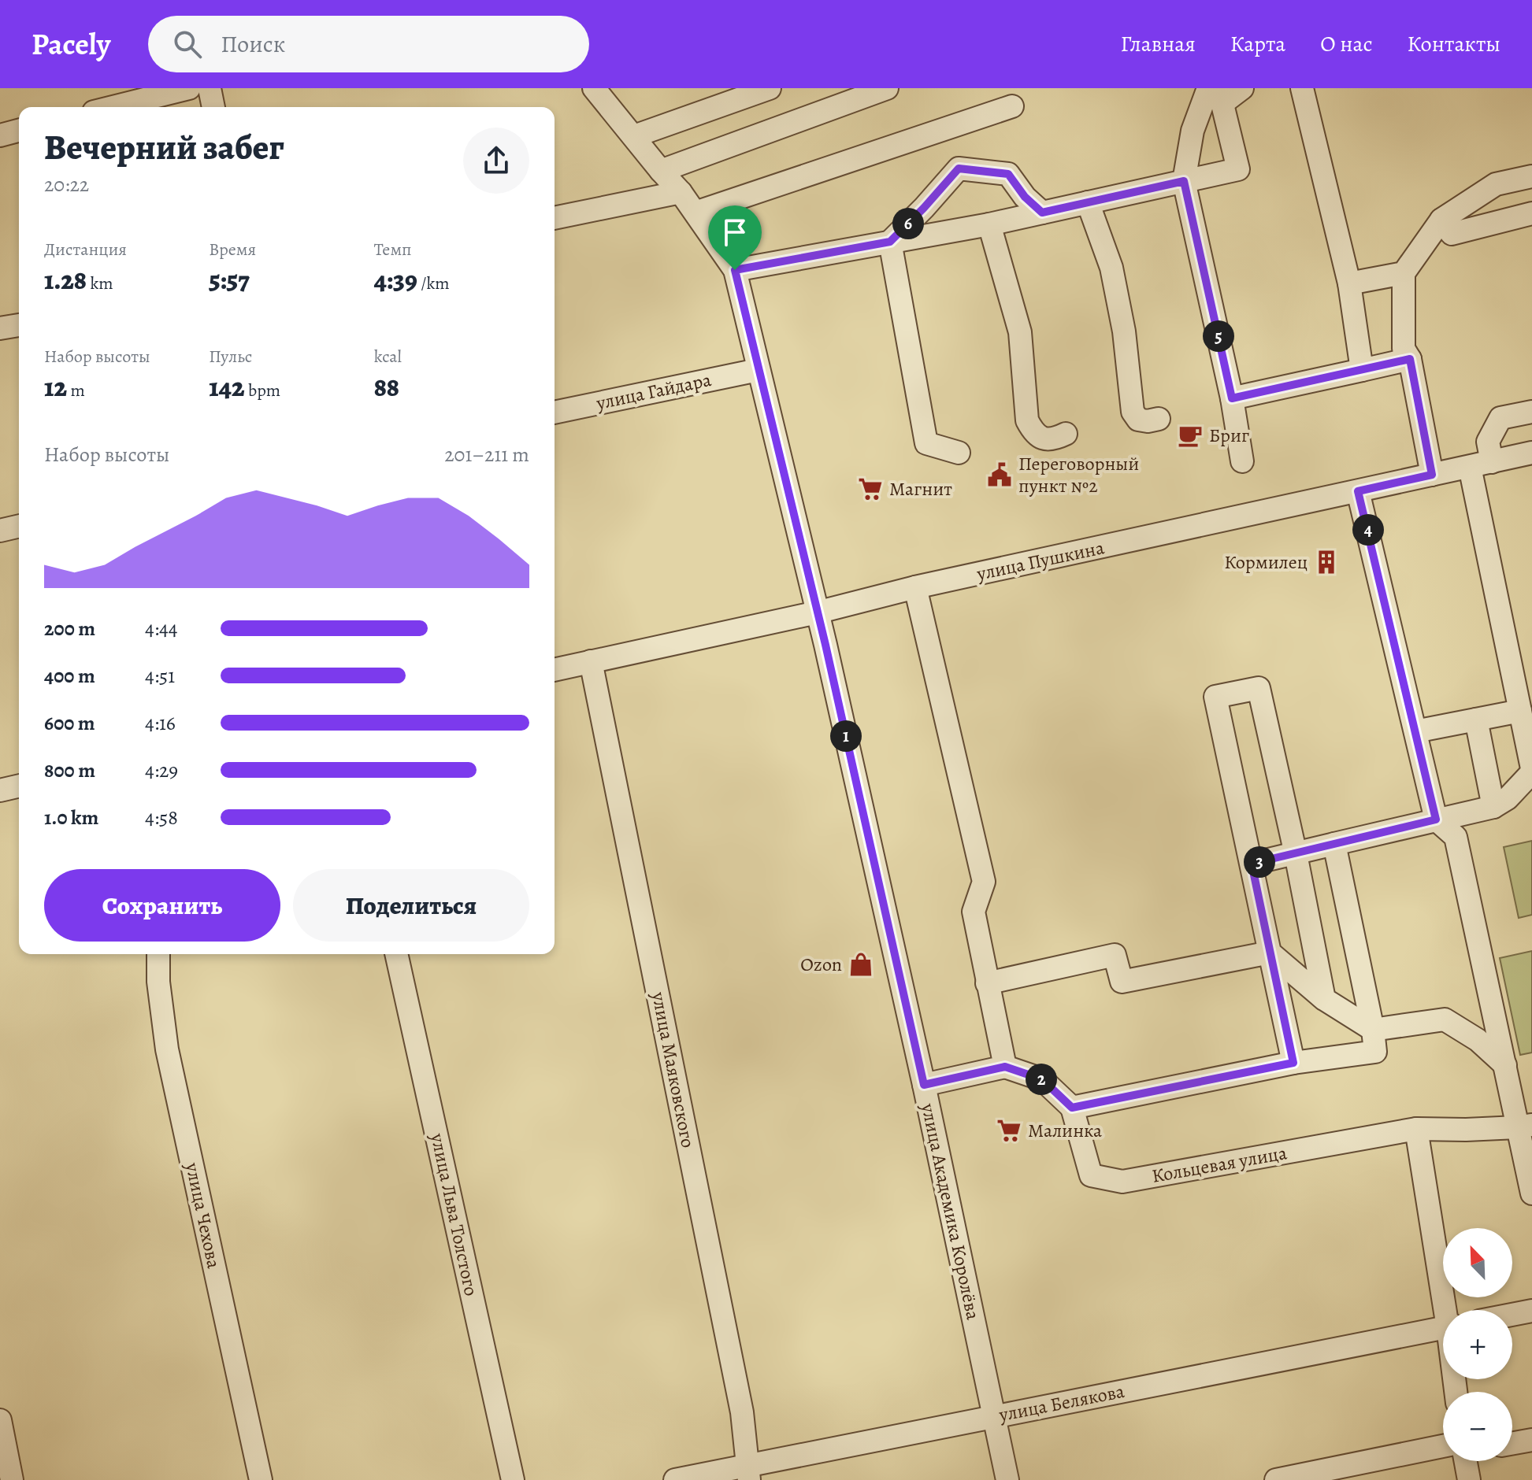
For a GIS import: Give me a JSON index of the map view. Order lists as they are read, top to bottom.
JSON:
{
  "streets": {
    "street": [
      "улица Гайдара",
      "улица Пушкина",
      "улица Маяковского",
      "Кольцевая улица",
      "улица Академика Королёва",
      "улица Льва Толстого",
      "улица Чехова",
      "улица Белякова"
    ]
  },
  "crossings": [
    ["улица Гайдара", "улица Академика Королёва"],
    ["улица Пушкина", "улица Маяковского"],
    ["улица Пушкина", "улица Академика Королёва"],
    ["улица Маяковского", "улица Белякова"],
    ["улица Академика Королёва", "улица Белякова"]
  ],
  "places": {
    "cafe": ["Бриг"],
    "public building": ["Переговорный пункт №2"],
    "supermarket": ["Магнит", "Малинка"],
    "building": ["Кормилец"],
    "shop": ["Ozon"]
  },
  "north": "top left",
  "page": {
    "header": "Pacely",
    "search": "Поиск",
    "nav": [
      "Главная",
      "Карта",
      "О нас",
      "Контакты"
    ],
    "heading": ["Вечерний забег", "20:22"],
    "pins": [
      "6",
      "5",
      "4",
      "1",
      "3",
      "2"
    ],
    "stats": [
      ["Дистанция", "1.28 km"],
      ["Время", "5:57"],
      ["Темп", "4:39 /km"],
      ["Набор высоты", "12 m"],
      ["Пульс", "142 bpm"],
      ["kcal", "88"]
    ],
    "chart": ["Набор высоты", "201–211 m"],
    "list": [
      {
        "name": "200 m",
        "note": "4:44"
      },
      {
        "name": "400 m",
        "note": "4:51"
      },
      {
        "name": "600 m",
        "note": "4:16"
      },
      {
        "name": "800 m",
        "note": "4:29"
      },
      {
        "name": "1.0 km",
        "note": "4:58"
      }
    ],
    "buttons": ["Сохранить", "Поделиться"],
    "map_buttons": ["+", "−"]
  }
}
